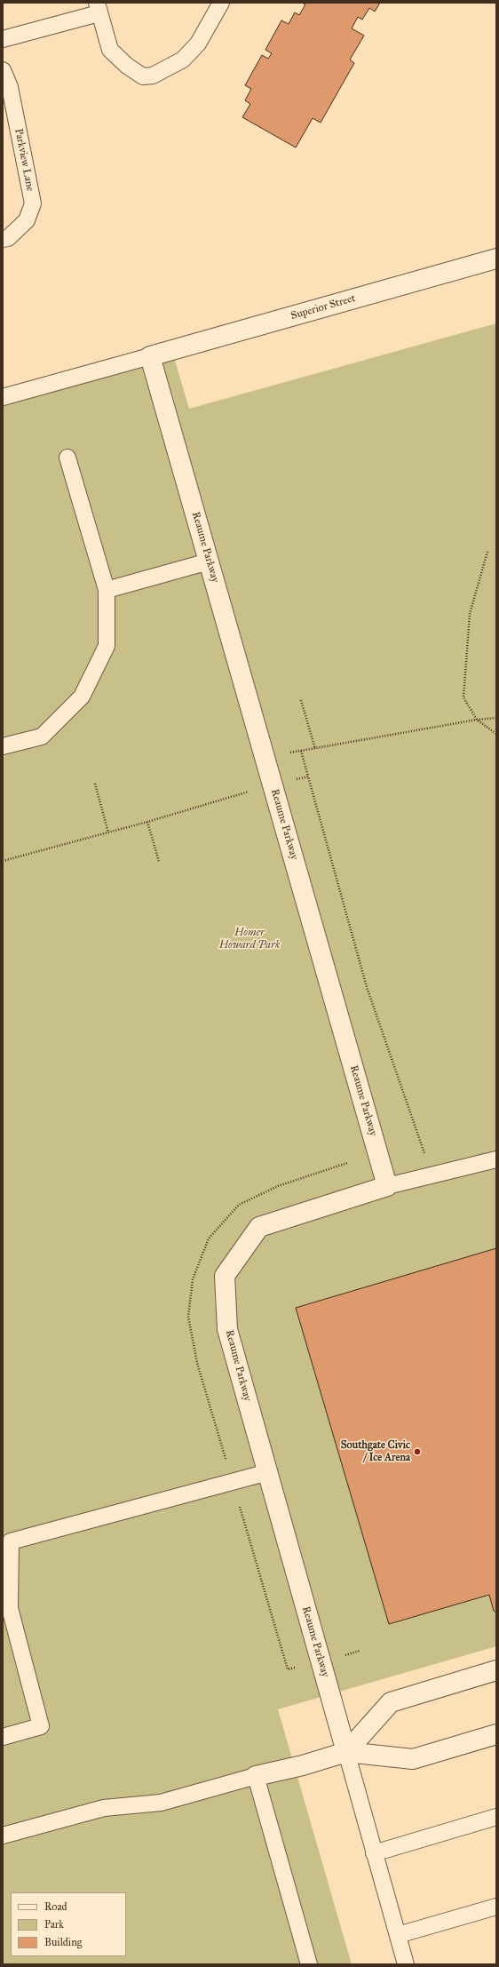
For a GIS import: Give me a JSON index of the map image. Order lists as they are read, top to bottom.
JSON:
{
  "streets": {
    "street": ["Superior Street", "Reaume Parkway"],
    "lane": ["Parkview Lane"]
  },
  "crossings": [
    ["Superior Street", "Reaume Parkway"]
  ],
  "parks": ["Homer Howard Park"],
  "places": ["Southgate Civic / Ice Arena"],
  "legend": ["Road", "Park", "Building"]
}
